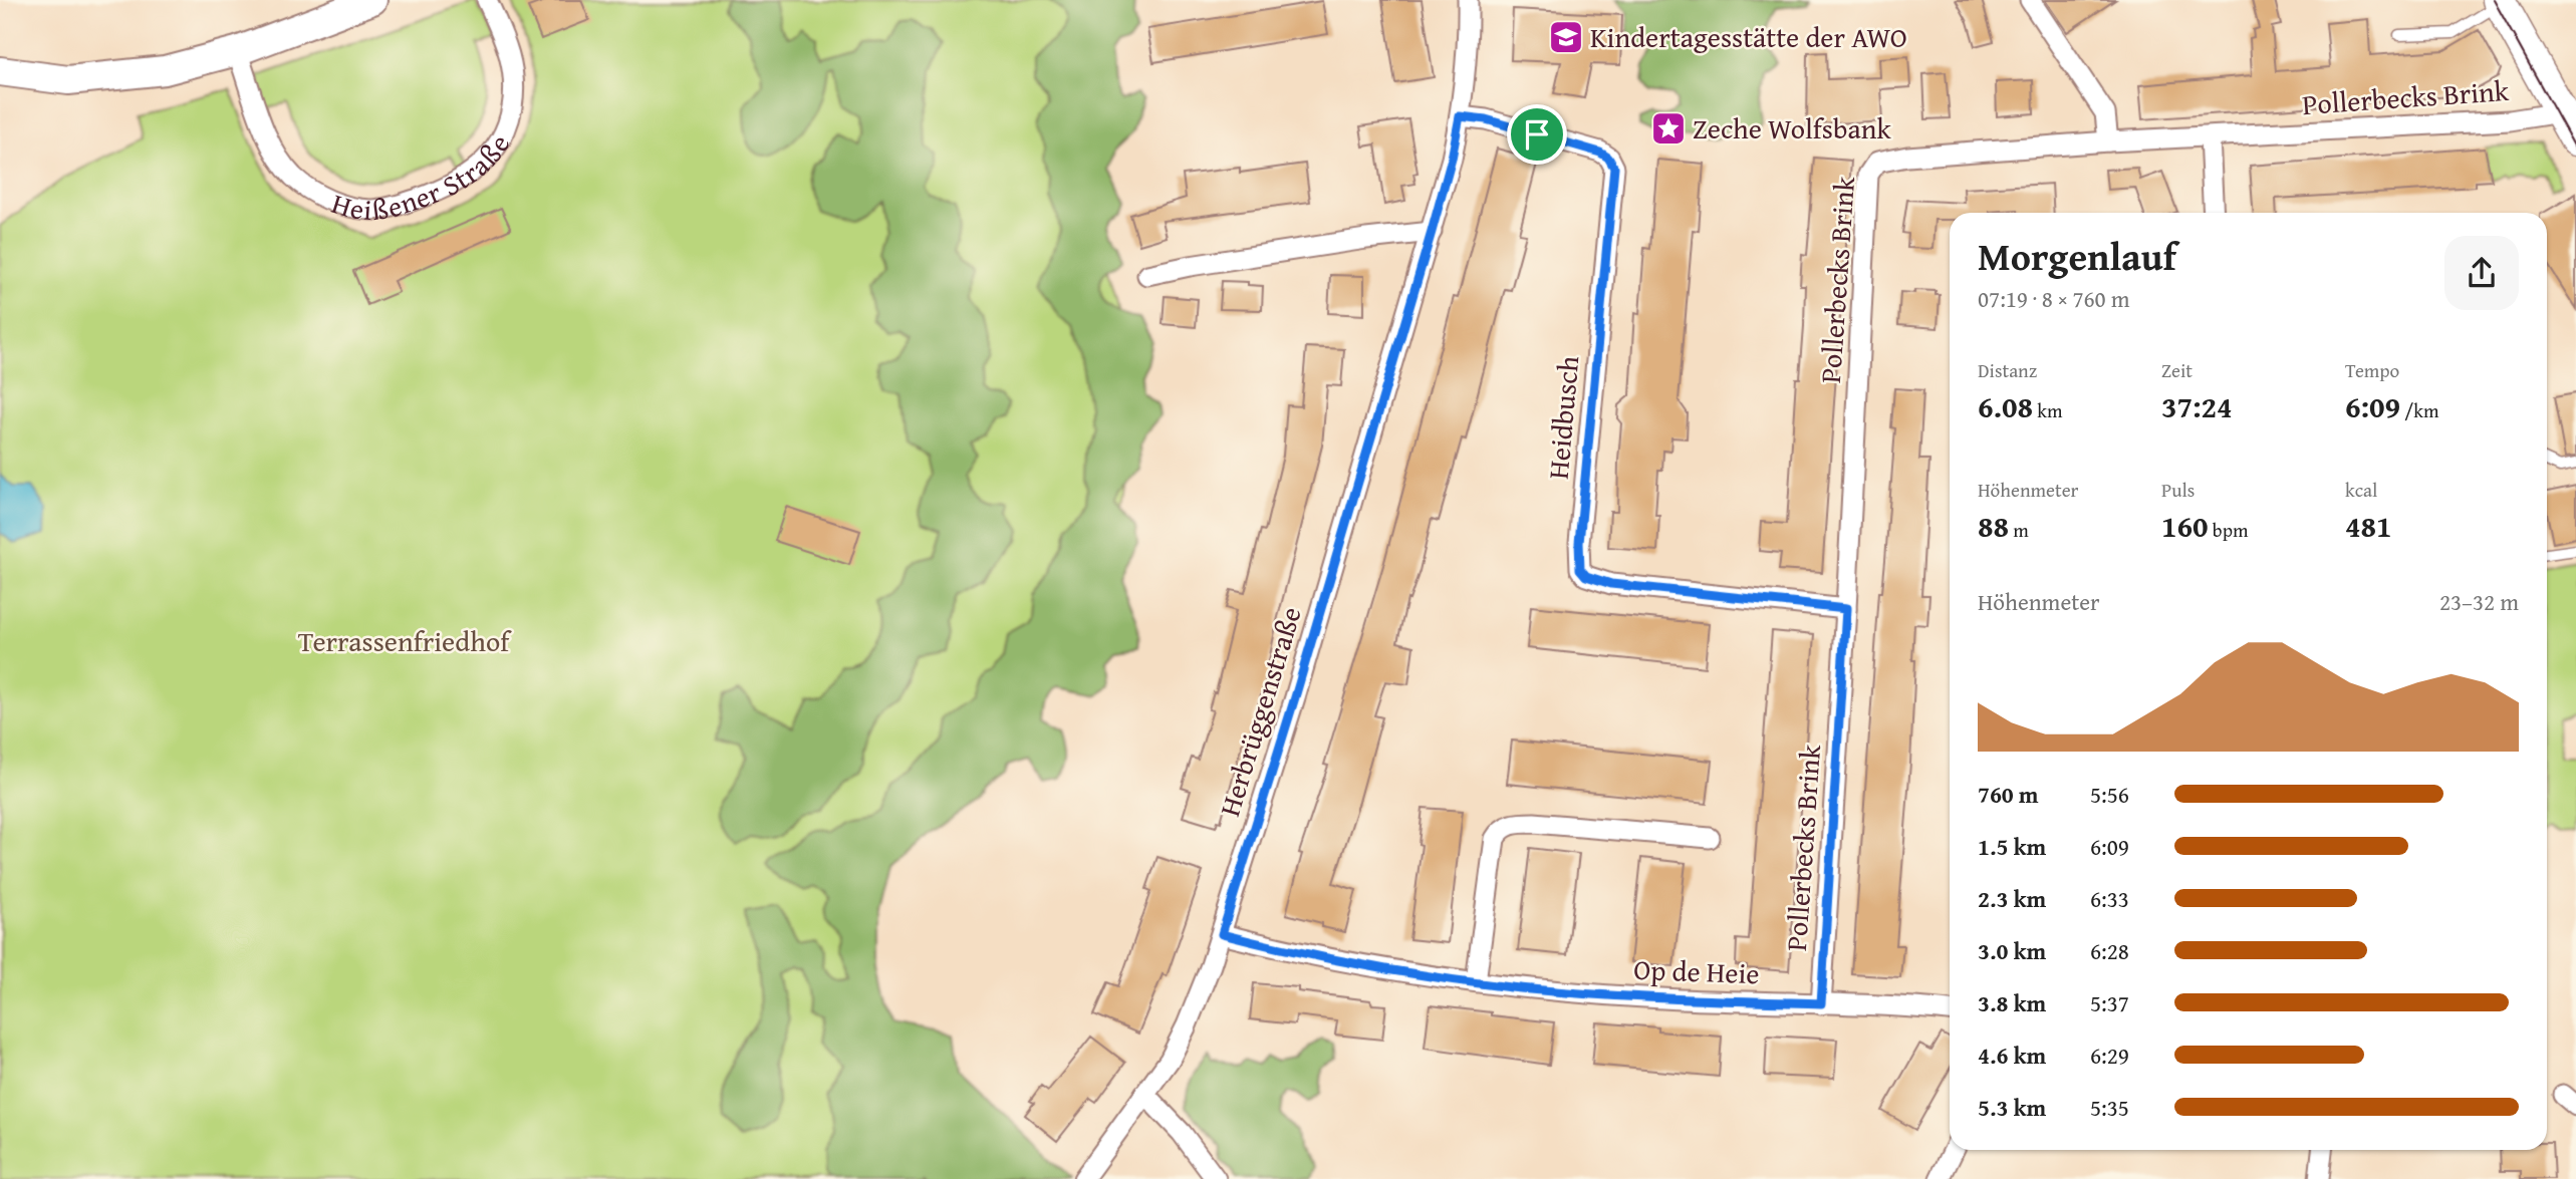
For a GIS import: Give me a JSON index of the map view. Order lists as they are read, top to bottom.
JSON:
{
  "streets": {
    "street": [
      "Pollerbecks Brink",
      "Heißener Straße",
      "Heidbusch",
      "Herbrüggenstraße",
      "Op de Heie"
    ]
  },
  "crossings": [
    ["Pollerbecks Brink", "Heidbusch"],
    ["Pollerbecks Brink", "Op de Heie"],
    ["Heidbusch", "Herbrüggenstraße"],
    ["Herbrüggenstraße", "Op de Heie"]
  ],
  "parks": ["Terrassenfriedhof"],
  "places": {
    "school or university": ["Kindertagesstätte der AWO"],
    "place": ["Zeche Wolfsbank"]
  },
  "page": {
    "heading": ["Morgenlauf", "07:19 · 8 × 760 m"],
    "stats": [
      ["Distanz", "6.08 km"],
      ["Zeit", "37:24"],
      ["Tempo", "6:09 /km"],
      ["Höhenmeter", "88 m"],
      ["Puls", "160 bpm"],
      ["kcal", "481"]
    ],
    "chart": ["Höhenmeter", "23–32 m"],
    "list": [
      {
        "name": "760 m",
        "note": "5:56"
      },
      {
        "name": "1.5 km",
        "note": "6:09"
      },
      {
        "name": "2.3 km",
        "note": "6:33"
      },
      {
        "name": "3.0 km",
        "note": "6:28"
      },
      {
        "name": "3.8 km",
        "note": "5:37"
      },
      {
        "name": "4.6 km",
        "note": "6:29"
      },
      {
        "name": "5.3 km",
        "note": "5:35"
      }
    ]
  }
}
